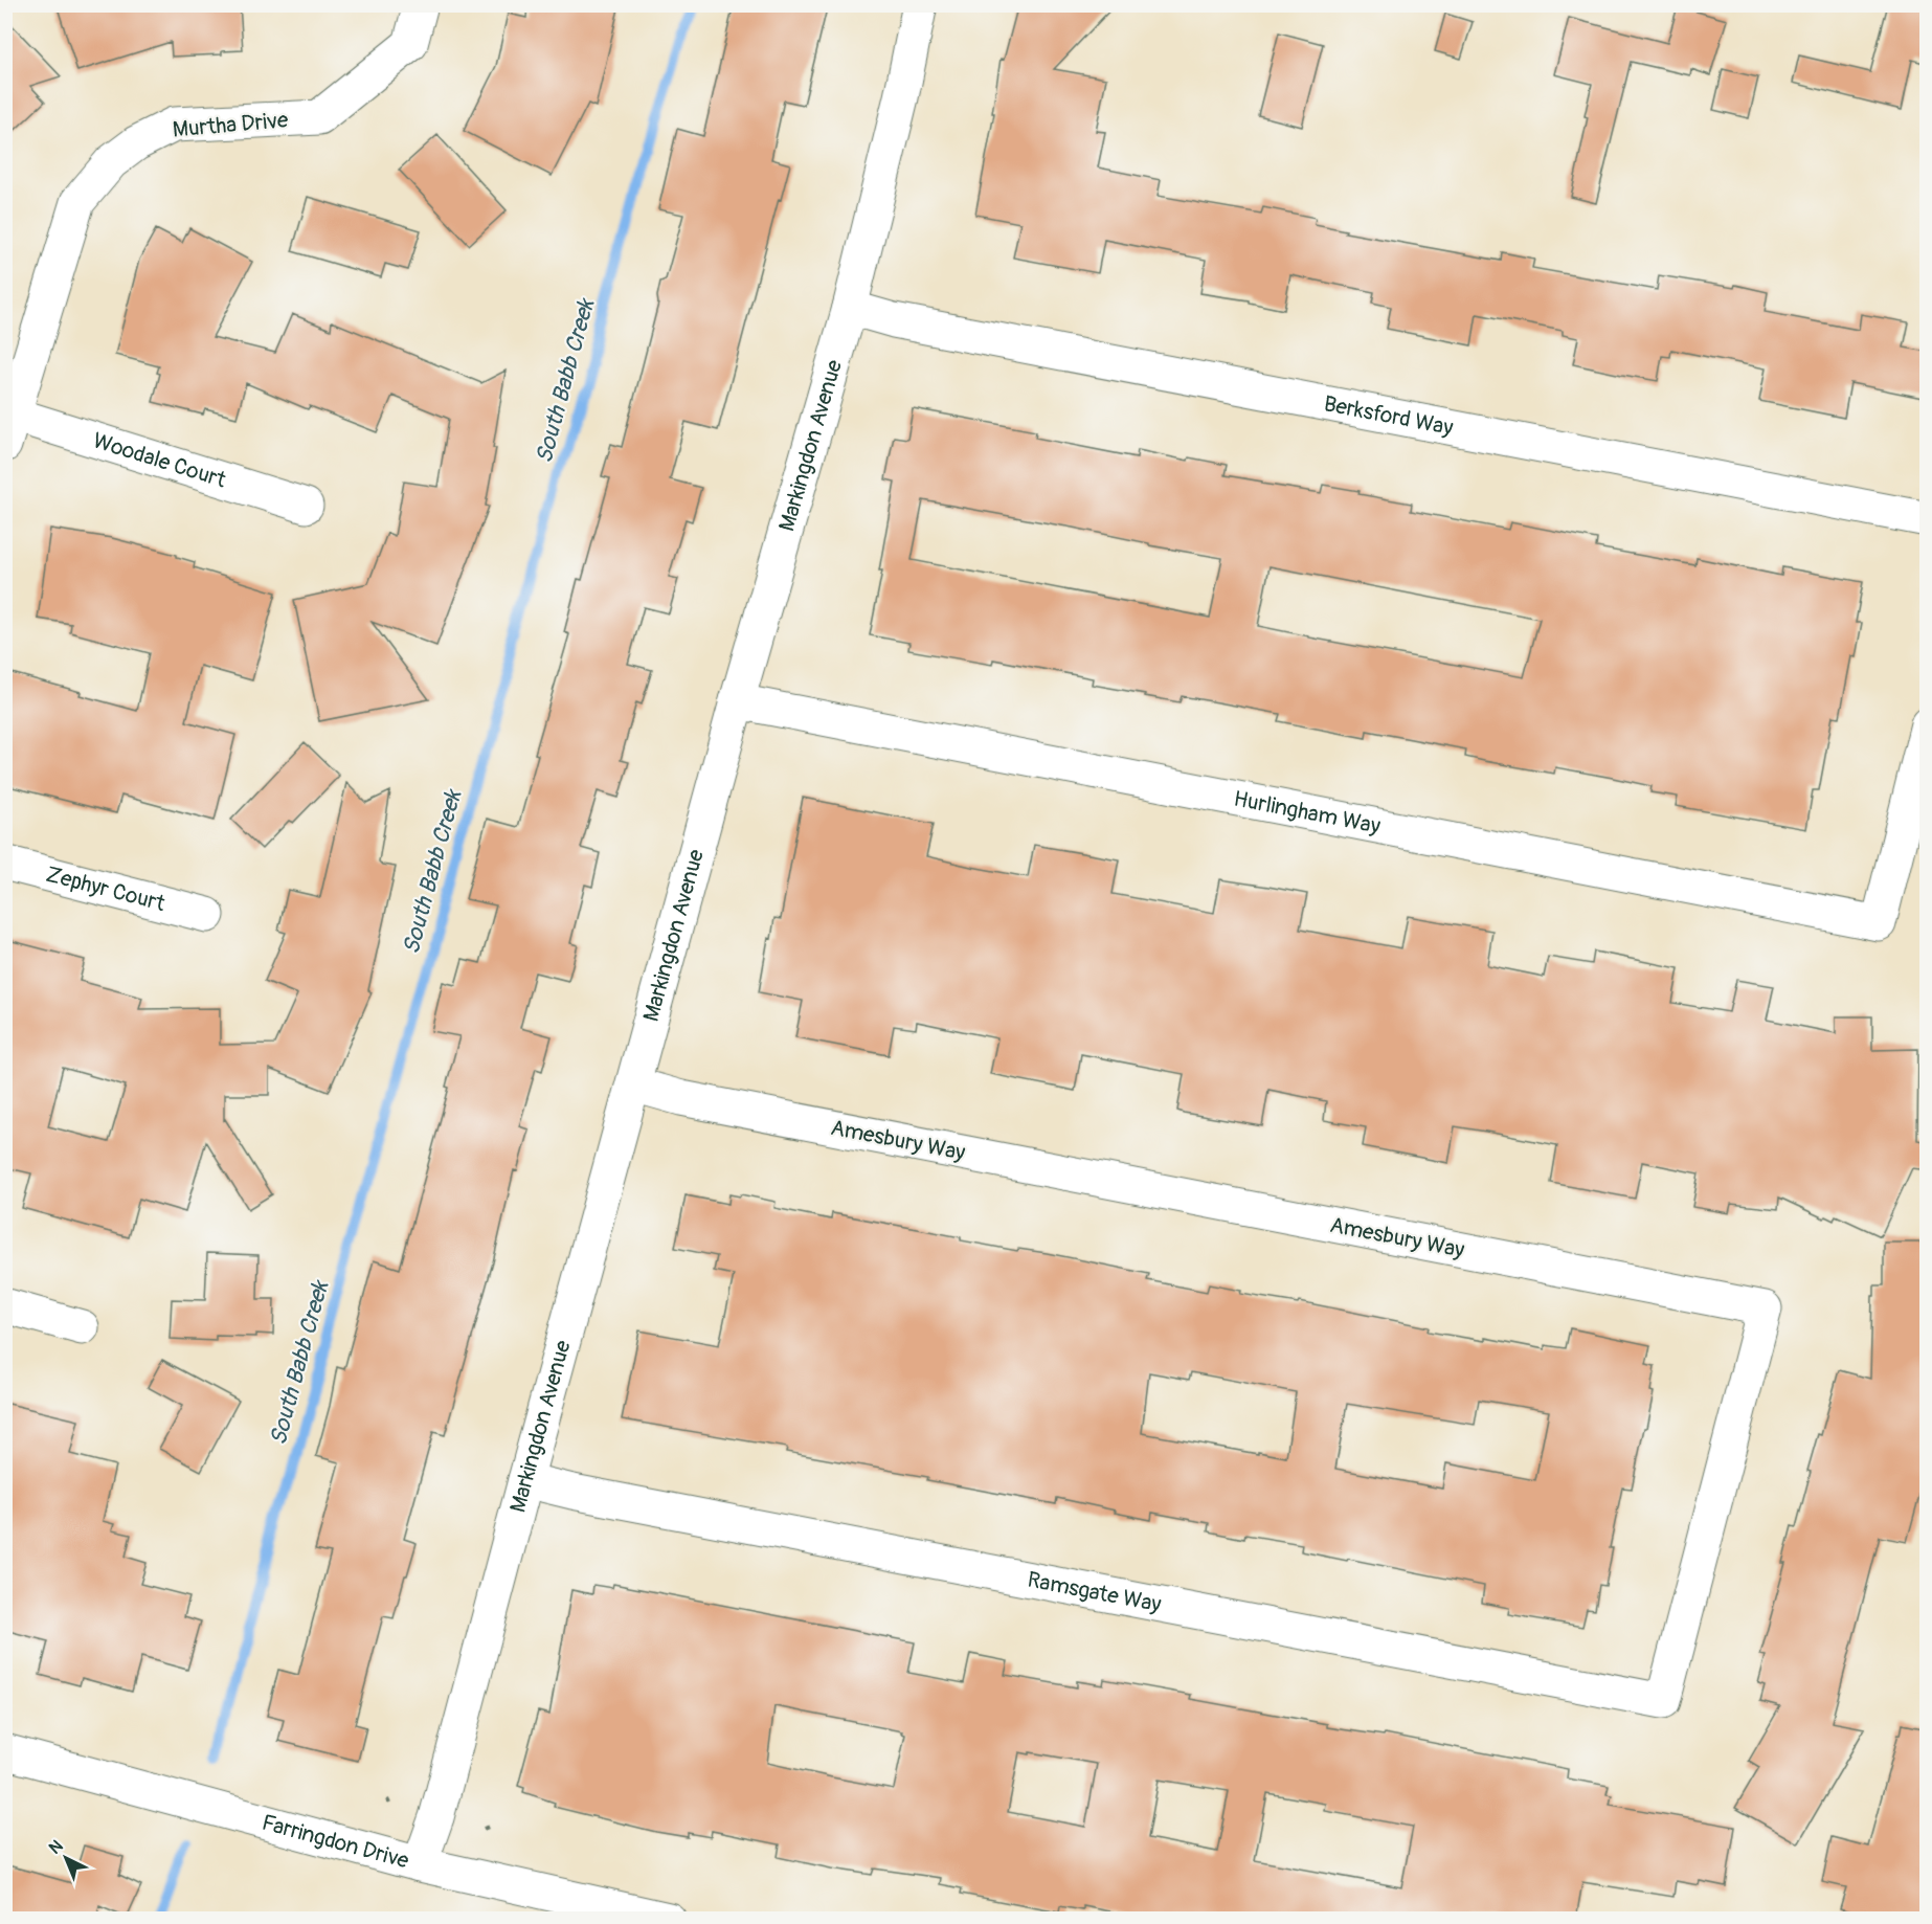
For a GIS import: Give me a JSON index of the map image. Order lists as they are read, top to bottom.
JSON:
{
  "streets": {
    "street": [
      "Murtha Drive",
      "Berksford Way",
      "Markingdon Avenue",
      "Woodale Court",
      "Hurlingham Way",
      "Zephyr Court",
      "Amesbury Way",
      "Ramsgate Way",
      "Farringdon Drive"
    ]
  },
  "crossings": [
    ["Murtha Drive", "Woodale Court"],
    ["Berksford Way", "Markingdon Avenue"],
    ["Markingdon Avenue", "Hurlingham Way"],
    ["Markingdon Avenue", "Amesbury Way"],
    ["Markingdon Avenue", "Ramsgate Way"],
    ["Markingdon Avenue", "Farringdon Drive"],
    ["Amesbury Way", "Ramsgate Way"]
  ],
  "water": ["South Babb Creek"],
  "north": "top left"
}
